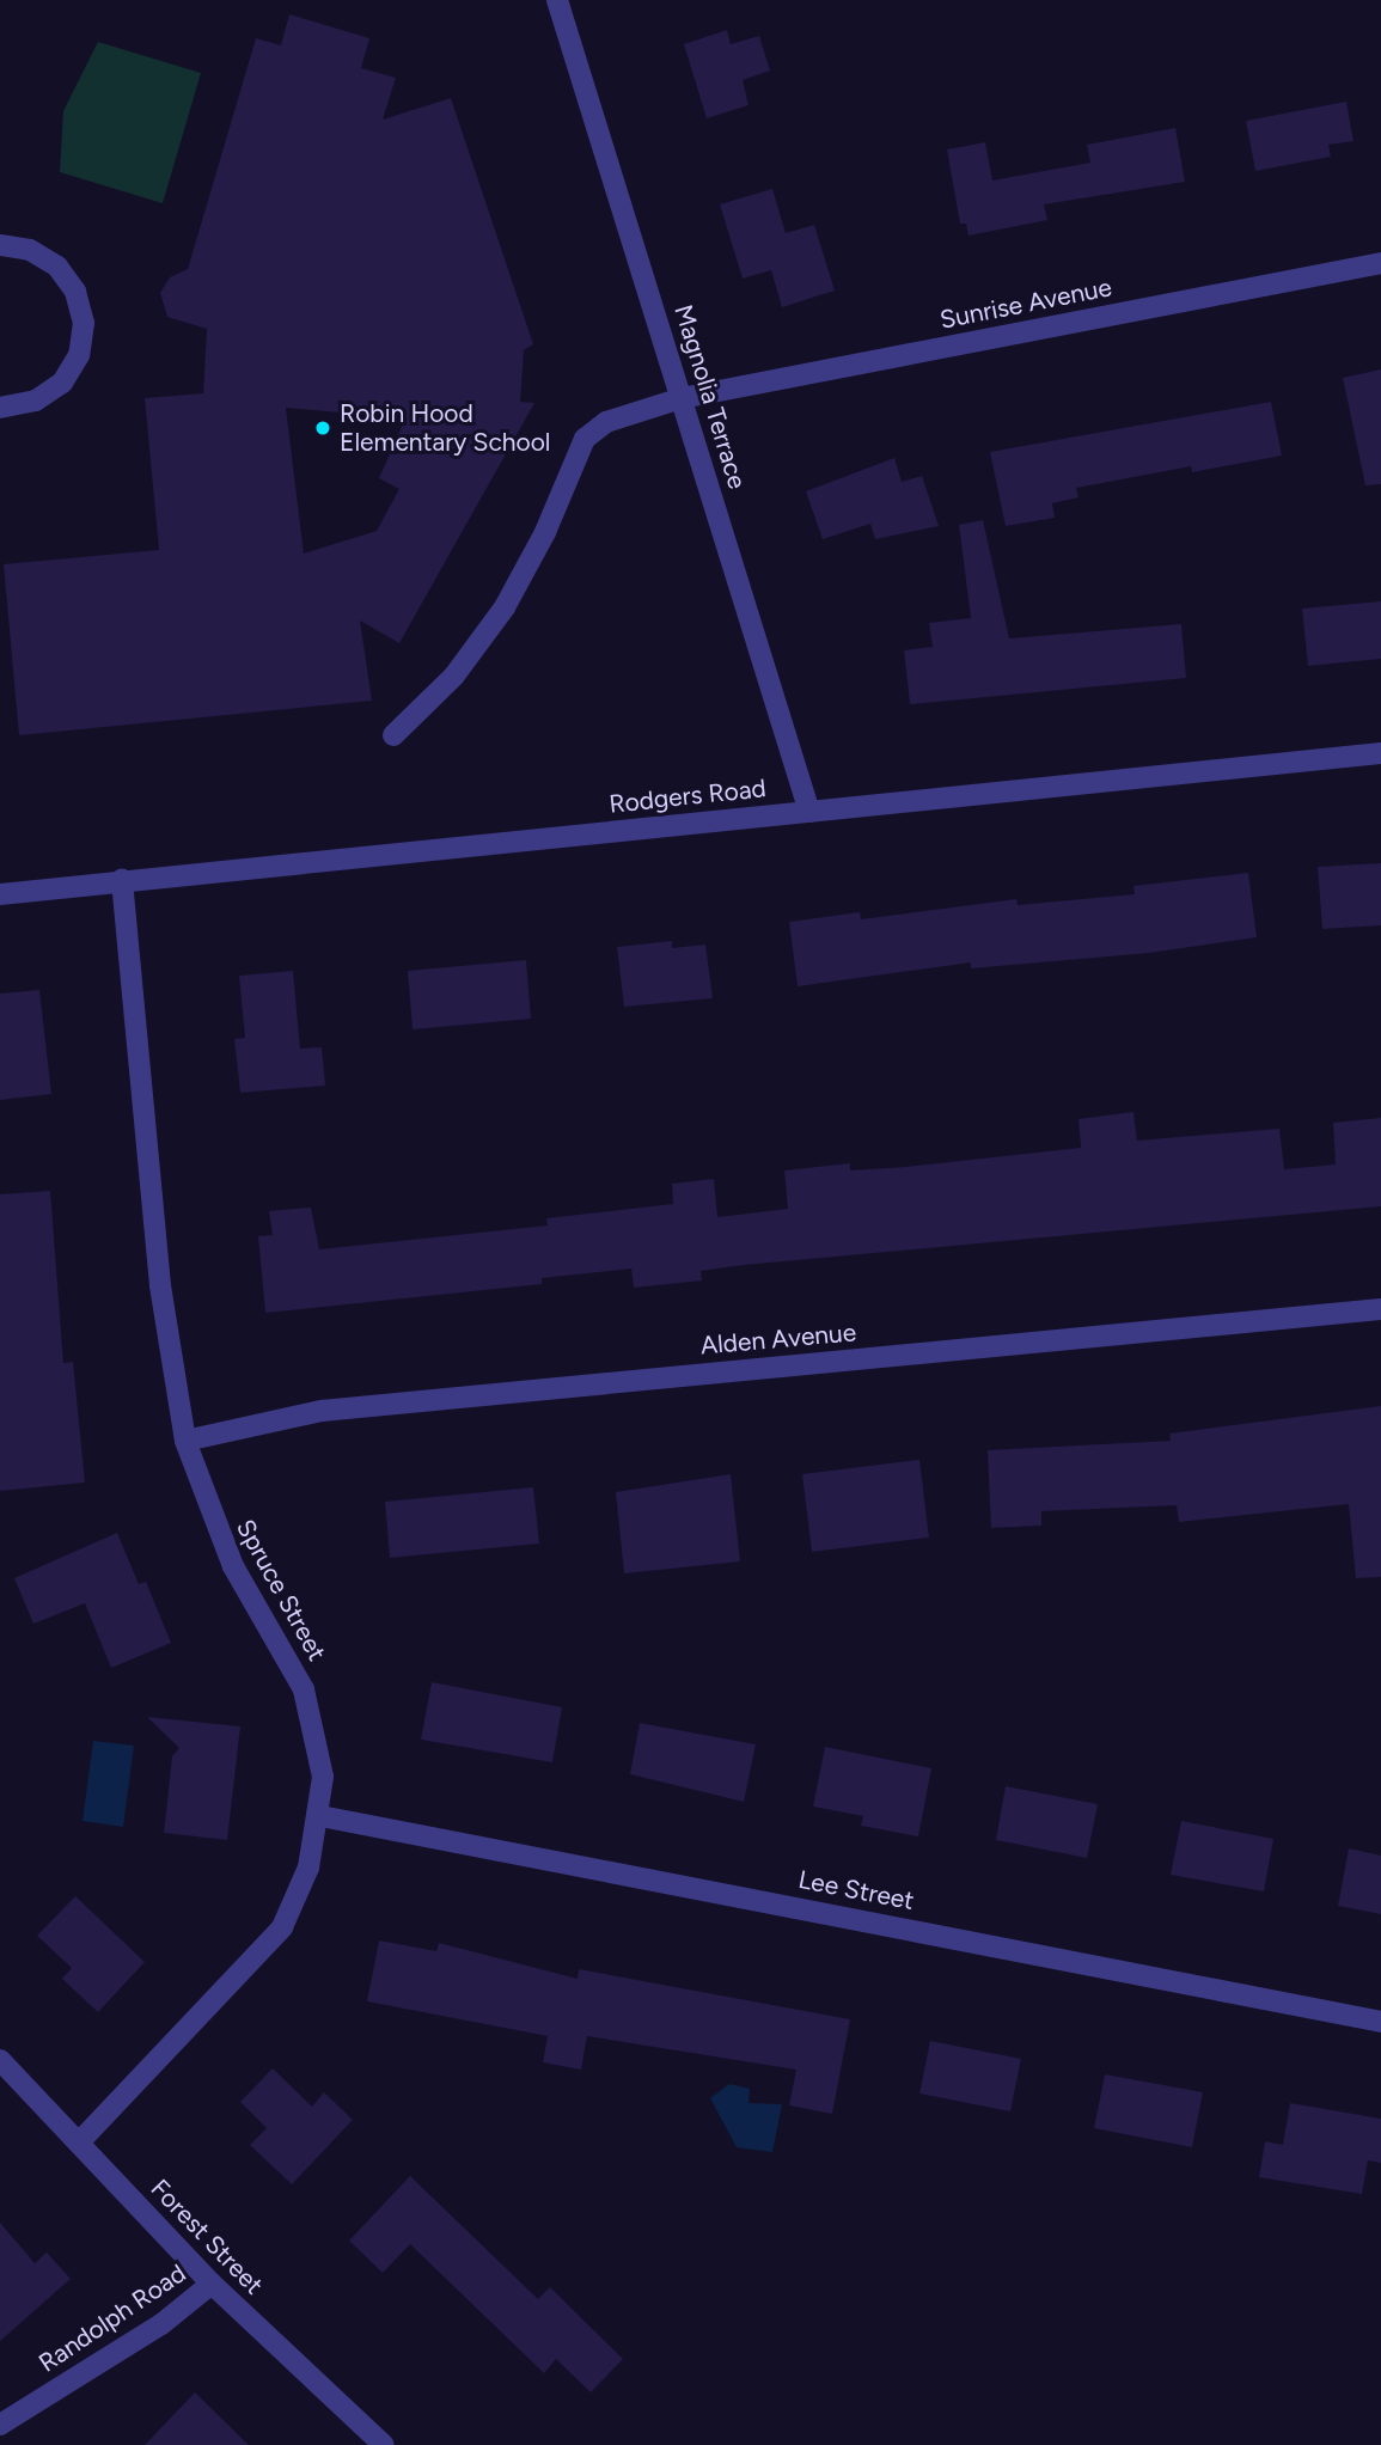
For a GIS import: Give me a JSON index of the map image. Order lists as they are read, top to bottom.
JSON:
{
  "streets": {
    "street": [
      "Sunrise Avenue",
      "Magnolia Terrace",
      "Rodgers Road",
      "Alden Avenue",
      "Spruce Street",
      "Lee Street",
      "Forest Street",
      "Randolph Road"
    ]
  },
  "crossings": [
    ["Sunrise Avenue", "Magnolia Terrace"],
    ["Magnolia Terrace", "Rodgers Road"],
    ["Rodgers Road", "Spruce Street"],
    ["Alden Avenue", "Spruce Street"],
    ["Spruce Street", "Lee Street"],
    ["Spruce Street", "Forest Street"],
    ["Forest Street", "Randolph Road"]
  ],
  "places": ["Robin Hood Elementary School"]
}
